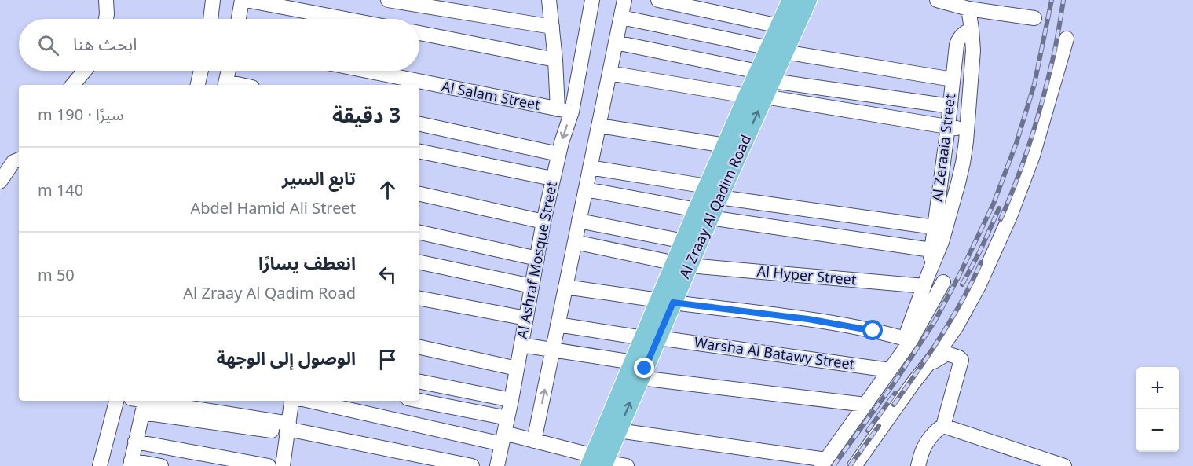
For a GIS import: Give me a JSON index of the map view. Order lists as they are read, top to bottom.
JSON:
{
  "streets": {
    "main road": ["Al Zraay Al Qadim Road"],
    "street": [
      "Al Salam Street",
      "Al Zeraaia Street",
      "Al Ashraf Mosque Street",
      "Al Hyper Street",
      "Warsha Al Batawy Street"
    ]
  },
  "crossings": [
    ["Al Salam Street", "Al Ashraf Mosque Street"],
    ["Al Zeraaia Street", "Al Hyper Street"],
    ["Al Zraay Al Qadim Road", "Al Hyper Street"],
    ["Al Zraay Al Qadim Road", "Warsha Al Batawy Street"]
  ],
  "page": {
    "search": "ابحث هنا",
    "heading": ["3 دقيقة", "سيرًا · 190 m"],
    "list": [
      ["تابع السير", "Abdel Hamid Ali Street", "140 m"],
      ["انعطف يسارًا", "Al Zraay Al Qadim Road", "50 m"],
      "الوصول إلى الوجهة"
    ],
    "map_buttons": ["+", "−"]
  }
}
